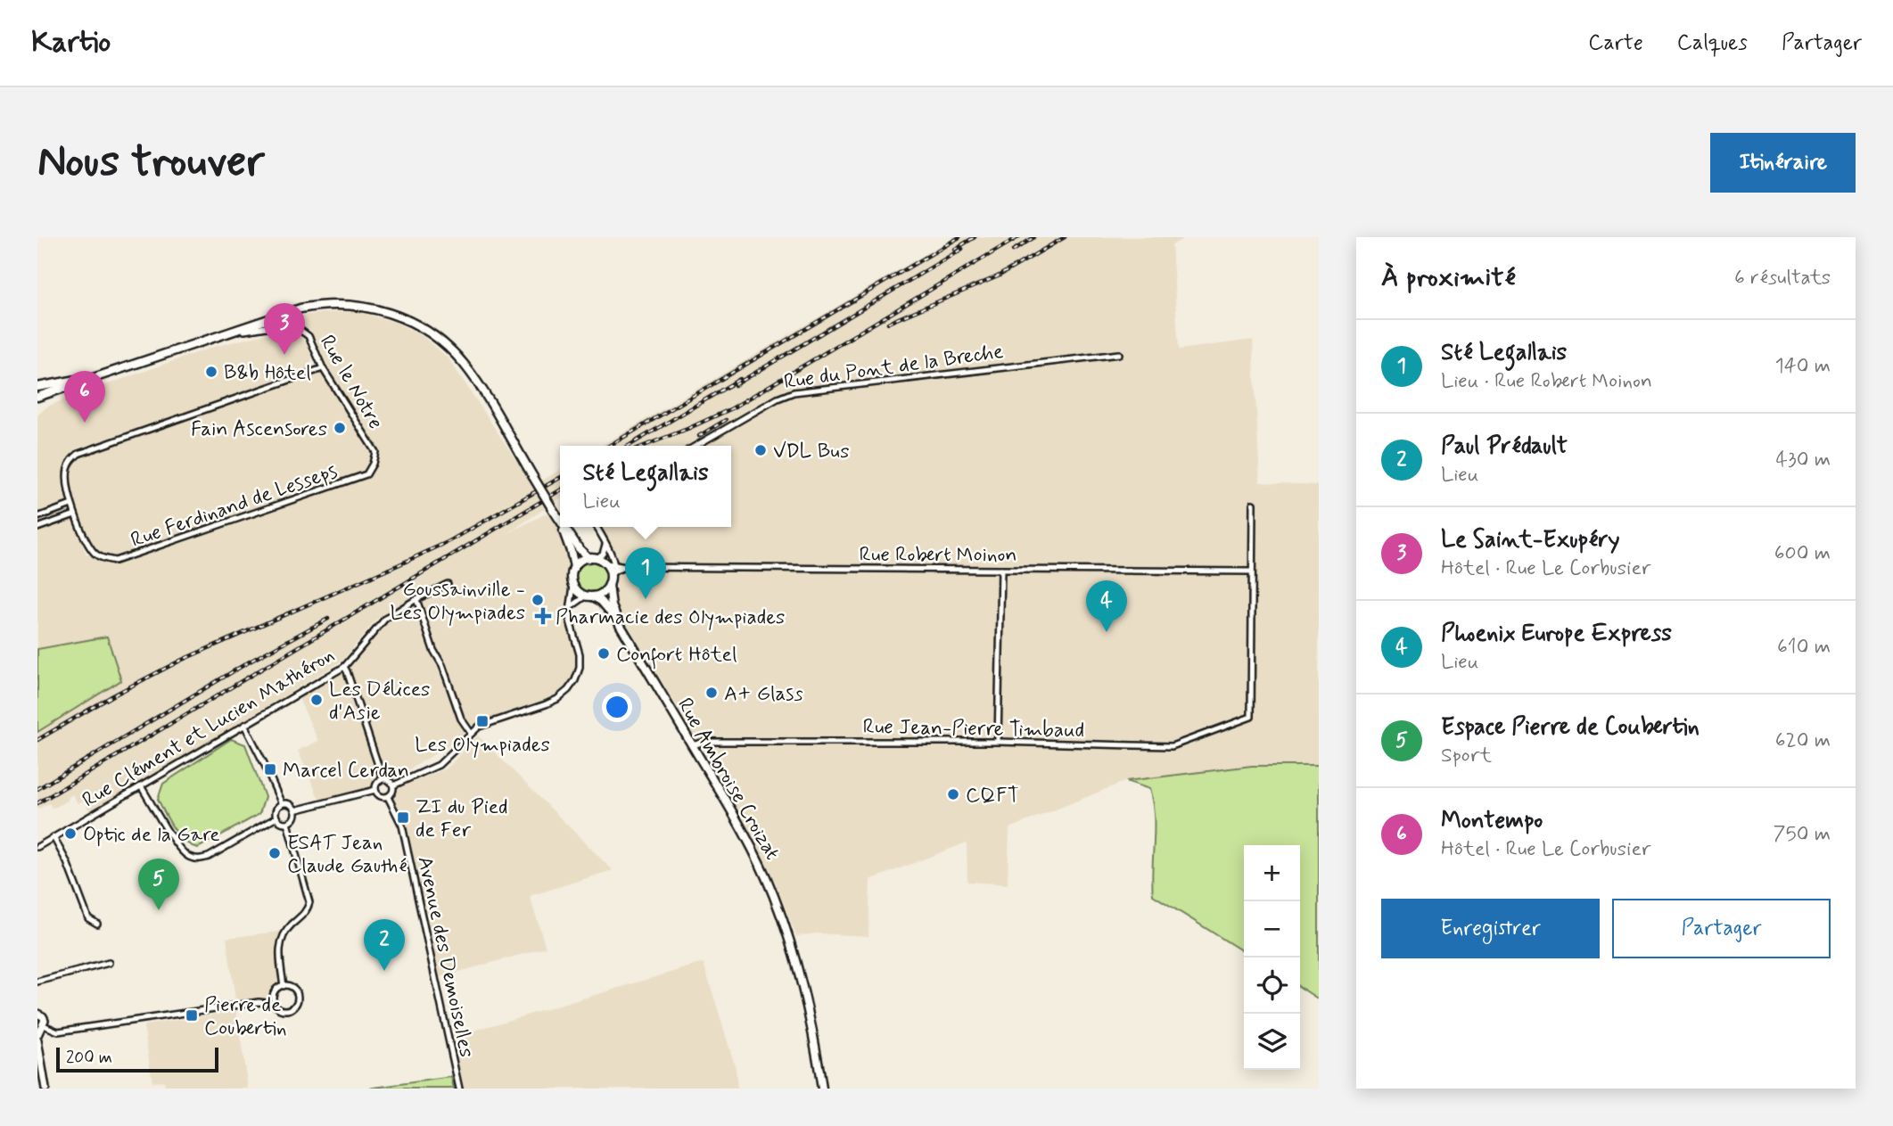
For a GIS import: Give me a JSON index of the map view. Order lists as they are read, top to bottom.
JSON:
{
  "streets": {
    "main road": ["Rue Ambroise Croizat"],
    "street": [
      "Rue du Pont de la Breche",
      "Rue le Notre",
      "Rue Ferdinand de Lesseps",
      "Rue Robert Moinon",
      "Rue Clément et Lucien Mathéron",
      "Rue Jean-Pierre Timbaud",
      "Avenue des Demoiselles"
    ]
  },
  "crossings": [
    ["Rue le Notre", "Rue Ferdinand de Lesseps"],
    ["Rue Robert Moinon", "Rue Jean-Pierre Timbaud"],
    ["Rue Jean-Pierre Timbaud", "Rue Ambroise Croizat"]
  ],
  "places": {
    "other": [
      "B&b Hôtel",
      "Fain Ascensores",
      "VDL Bus",
      "Goussainville - Les Olympiades",
      "Confort Hôtel",
      "A+ Glass",
      "Les Délices d'Asie",
      "CQFT",
      "Optic de la Gare",
      "ESAT Jean Claude Gauthé"
    ],
    "health": ["Pharmacie des Olympiades"],
    "transit": [
      "Les Olympiades",
      "Marcel Cerdan",
      "ZI du Pied de Fer",
      "Pierre de Coubertin"
    ]
  },
  "scale_bar": "200 m",
  "page": {
    "header": "Kartio",
    "nav": ["Carte", "Calques", "Partager"],
    "buttons": [
      "Itinéraire",
      ["Enregistrer", "Partager"]
    ],
    "title": "Nous trouver",
    "heading": ["À proximité", "6 résultats"],
    "pins": [
      "3",
      "6",
      "1",
      "4",
      "5",
      "2"
    ],
    "list": [
      {
        "mark": "1",
        "name": "Sté Legallais",
        "note": "Lieu · Rue Robert Moinon",
        "value": "140 m"
      },
      {
        "mark": "2",
        "name": "Paul Prédault",
        "note": "Lieu",
        "value": "430 m"
      },
      {
        "mark": "3",
        "name": "Le Saint-Exupéry",
        "note": "Hôtel · Rue Le Corbusier",
        "value": "600 m"
      },
      {
        "mark": "4",
        "name": "Phoenix Europe Express",
        "note": "Lieu",
        "value": "610 m"
      },
      {
        "mark": "5",
        "name": "Espace Pierre de Coubertin",
        "note": "Sport",
        "value": "620 m"
      },
      {
        "mark": "6",
        "name": "Montempo",
        "note": "Hôtel · Rue Le Corbusier",
        "value": "750 m"
      }
    ],
    "popup": ["Sté Legallais", "Lieu"],
    "map_buttons": ["+", "−"],
    "scale": "200 m"
  }
}
